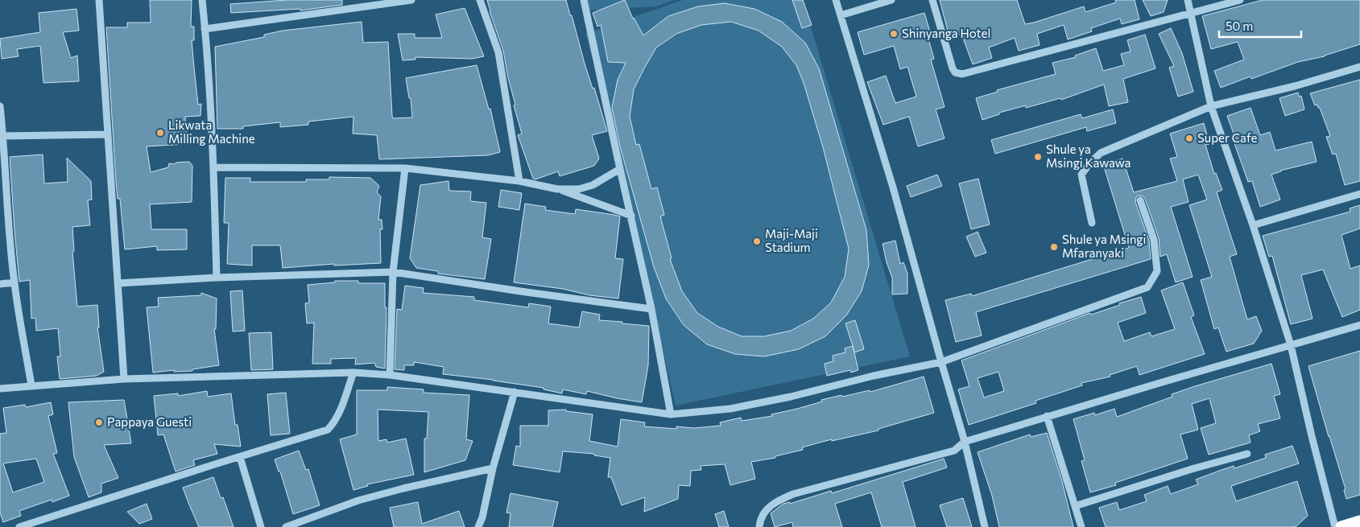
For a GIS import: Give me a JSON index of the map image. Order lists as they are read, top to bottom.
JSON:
{
  "places": [
    "Shinyanga Hotel",
    "Likwata Milling Machine",
    "Super Cafe",
    "Shule ya Msingi Kawawa",
    "Maji-Maji Stadium",
    "Shule ya Msingi Mfaranyaki",
    "Pappaya Guesti"
  ],
  "scale_bar": "50 m"
}
